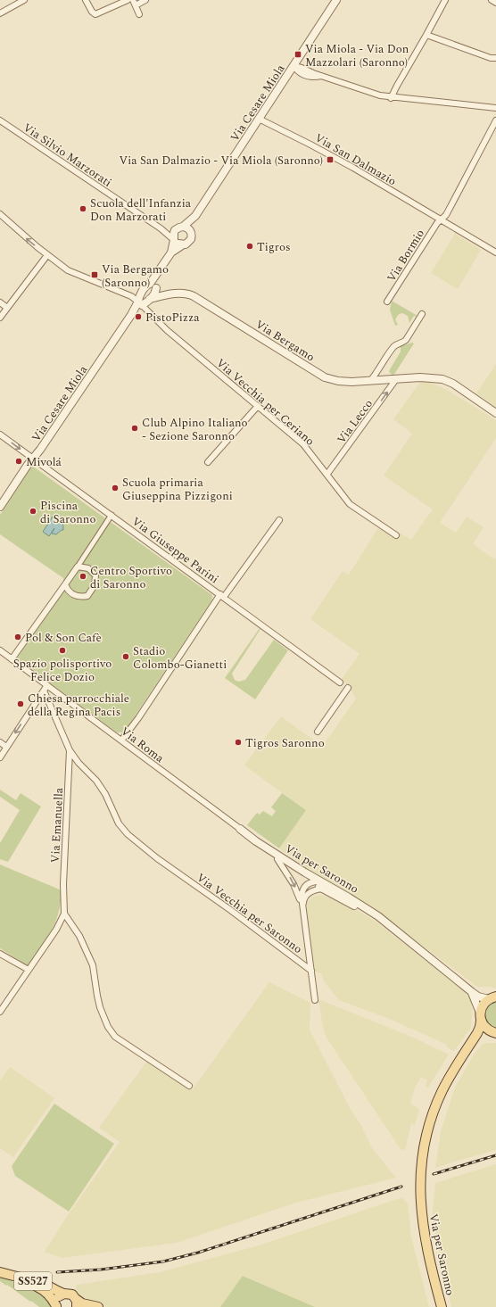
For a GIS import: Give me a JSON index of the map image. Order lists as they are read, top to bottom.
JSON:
{
  "streets": {
    "main road": ["Via per Saronno", "SS527"],
    "street": [
      "Via Cesare Miola",
      "Via Silvio Marzorati",
      "Via San Dalmazio",
      "Via Bormio",
      "Via Bergamo",
      "Via Vecchia per Ceriano",
      "Via Lecco",
      "Via Giuseppe Parini",
      "Via Roma",
      "Via Emanuella",
      "Via Vecchia per Saronno"
    ]
  },
  "crossings": [
    ["Via Cesare Miola", "Via Silvio Marzorati"],
    ["Via Cesare Miola", "Via San Dalmazio"],
    ["Via Cesare Miola", "Via Bergamo"],
    ["Via Cesare Miola", "Via Vecchia per Ceriano"],
    ["Via Cesare Miola", "Via Giuseppe Parini"],
    ["Via San Dalmazio", "Via Bormio"],
    ["Via Bergamo", "Via Vecchia per Ceriano"],
    ["Via Bergamo", "Via Lecco"],
    ["Via Vecchia per Ceriano", "Via Lecco"],
    ["Via Roma", "Via per Saronno"],
    ["Via Emanuella", "Via Vecchia per Saronno"]
  ],
  "one_way": ["Via Lecco"],
  "places": {
    "transit": ["Via Miola - Via Don Mazzolari (Saronno)", "Via San Dalmazio - Via Miola (Saronno)", "Via Bergamo (Saronno)"],
    "other": [
      "Scuola dell'Infanzia Don Marzorati",
      "Tigros",
      "PistoPizza",
      "Club Alpino Italiano - Sezione Saronno",
      "Mivolá",
      "Scuola primaria Giuseppina Pizzigoni",
      "Piscina di Saronno",
      "Centro Sportivo di Saronno",
      "Pol & Son Cafè",
      "Spazio polisportivo Felice Dozio",
      "Stadio Colombo-Gianetti",
      "Chiesa parrocchiale della Regina Pacis",
      "Tigros Saronno"
    ]
  }
}
